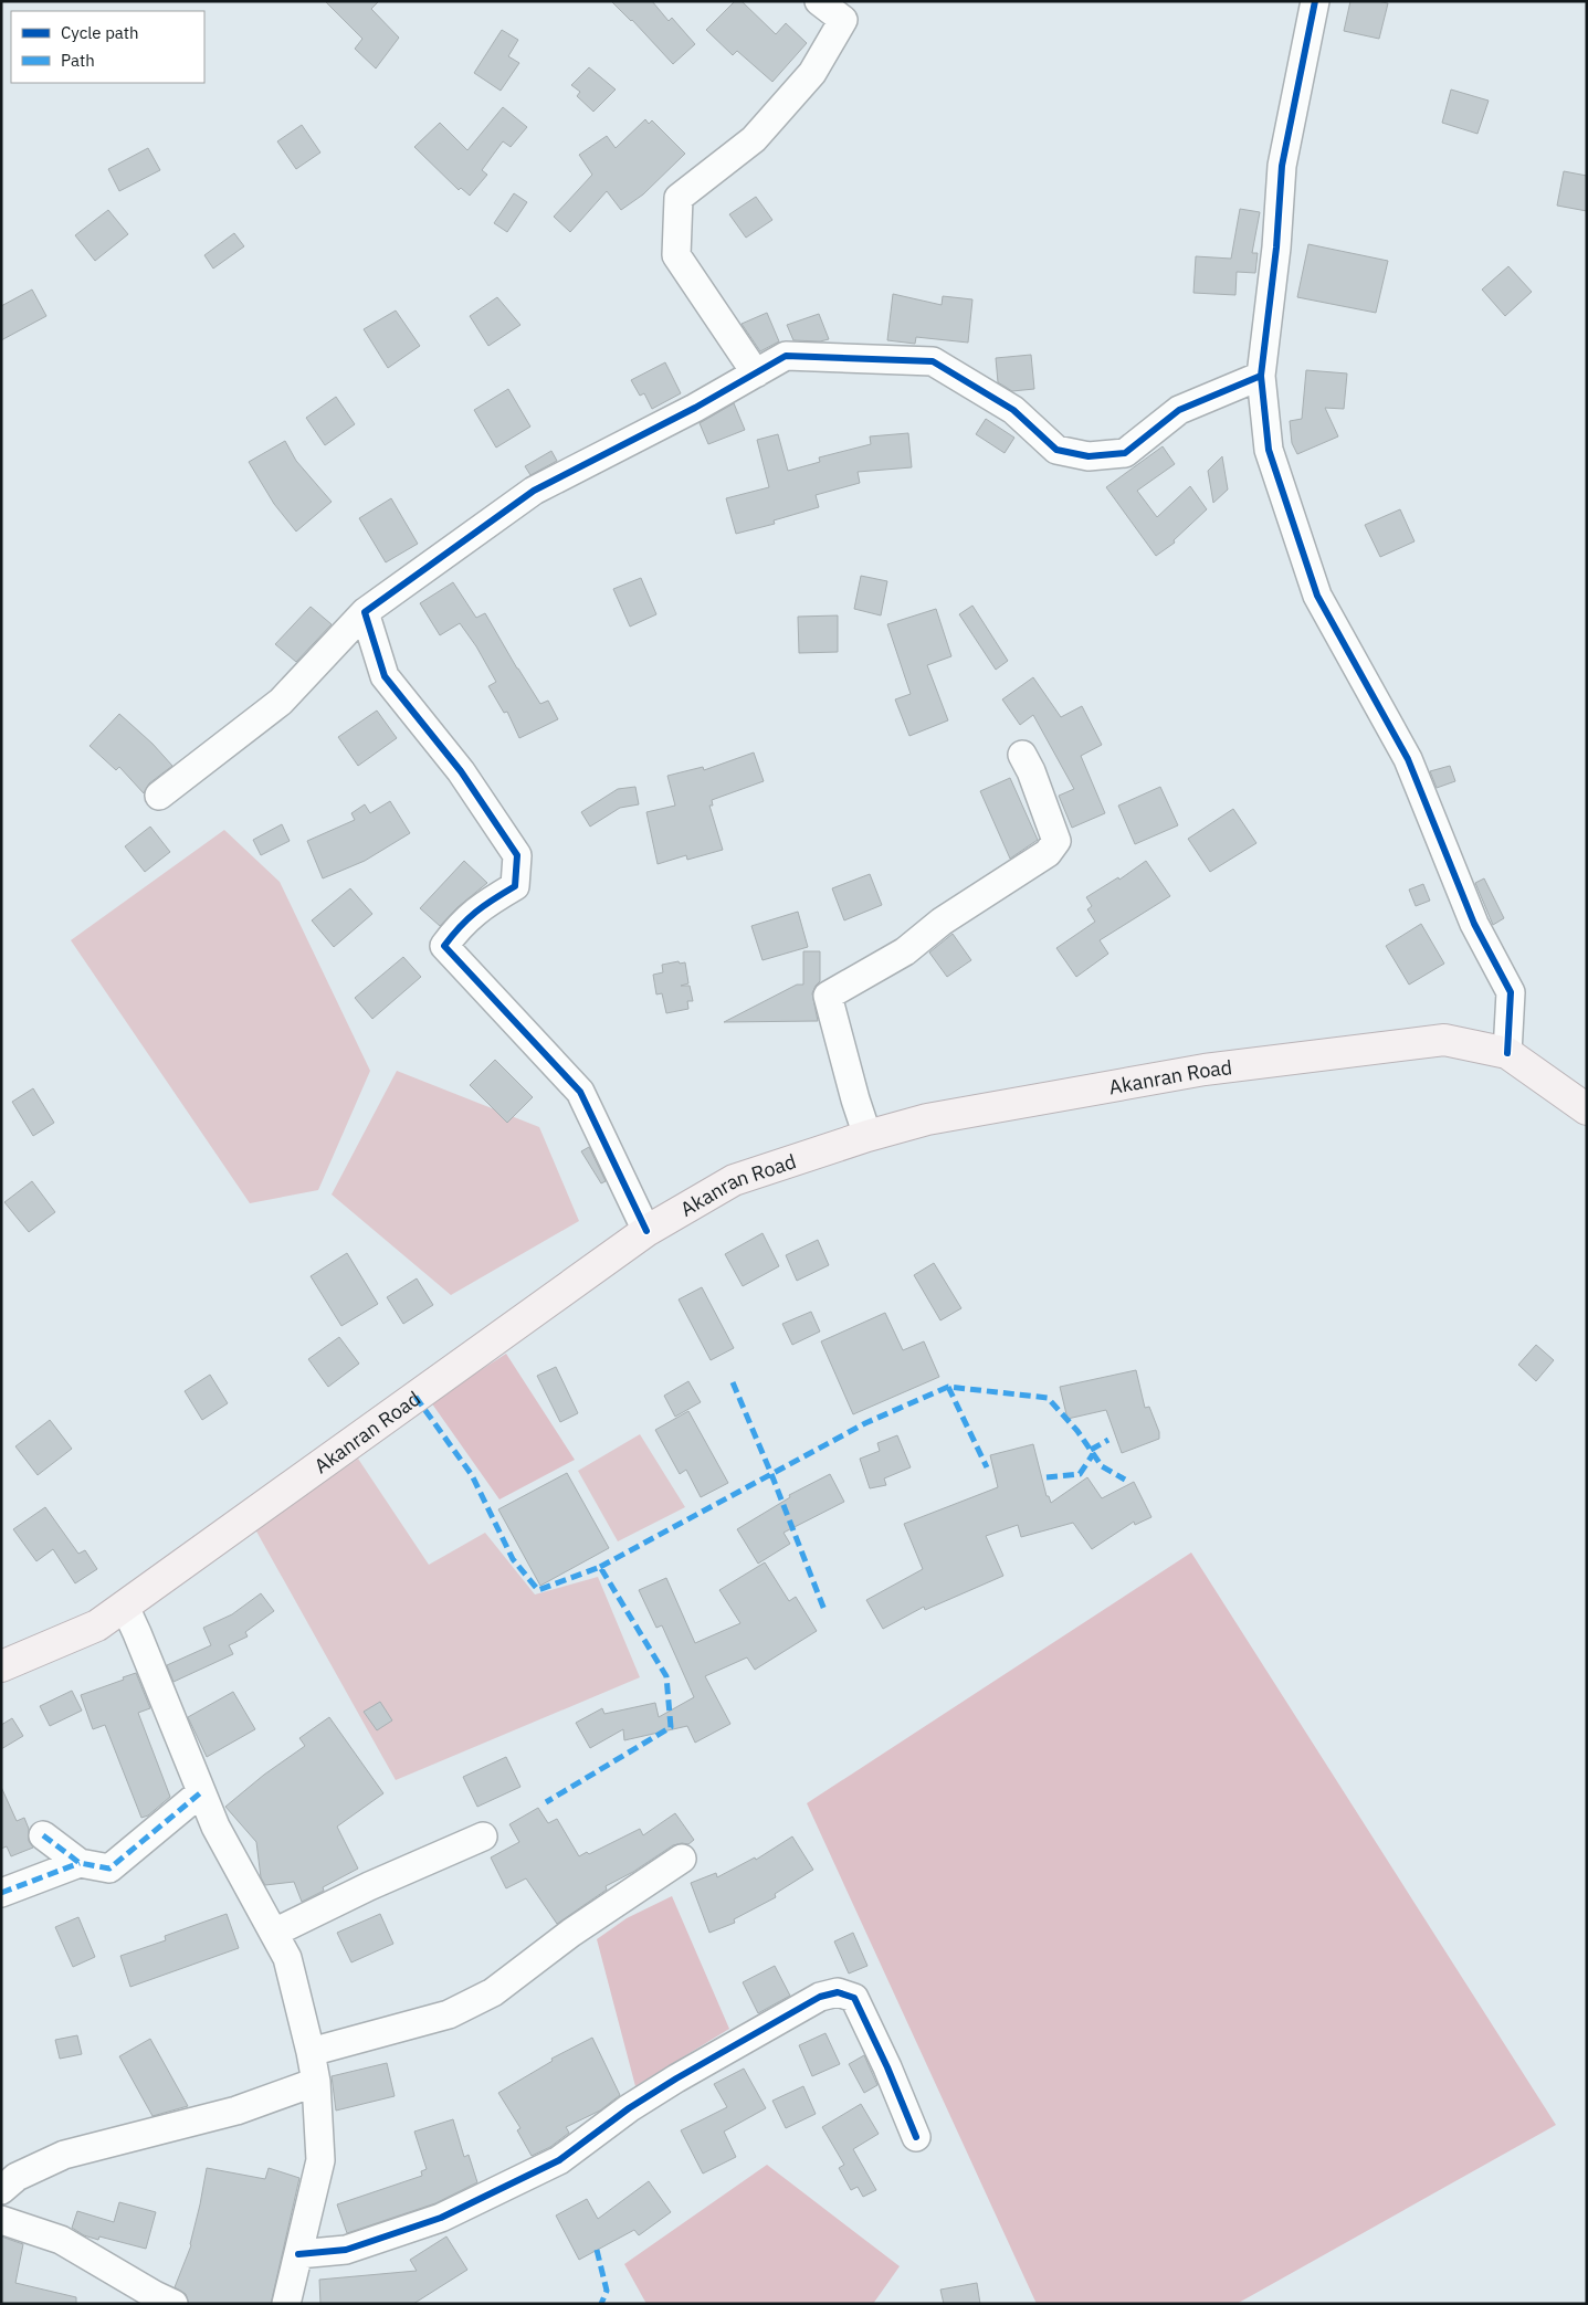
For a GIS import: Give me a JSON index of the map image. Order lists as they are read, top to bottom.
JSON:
{
  "streets": {
    "main road": ["Akanran Road"]
  },
  "legend": ["Cycle path", "Path"]
}
